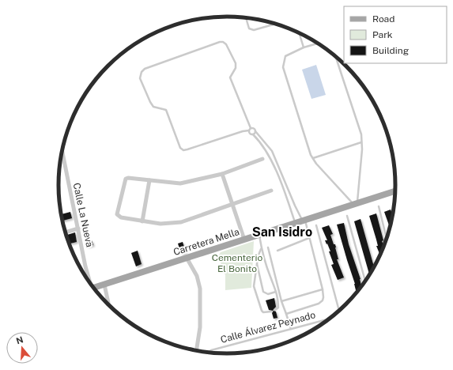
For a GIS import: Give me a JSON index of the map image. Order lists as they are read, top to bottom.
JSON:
{
  "streets": {
    "main road": ["Carretera Mella"],
    "street": ["Calle La Nueva"],
    "lane": ["Calle Álvarez Peynado"]
  },
  "districts": ["San Isidro"],
  "parks": ["Cementerio El Bonito"],
  "legend": ["Road", "Park", "Building"],
  "north": "top"
}
